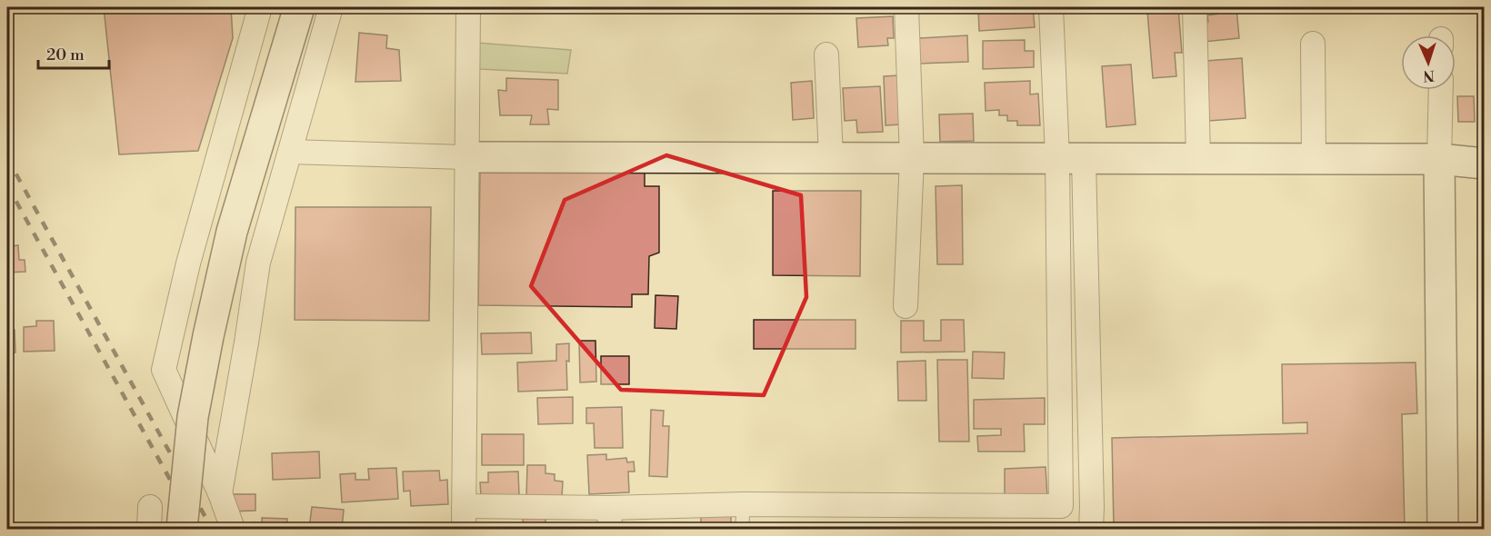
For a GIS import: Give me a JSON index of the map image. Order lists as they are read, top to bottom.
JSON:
{
  "scale_bar": "20 m",
  "north": "bottom"
}
